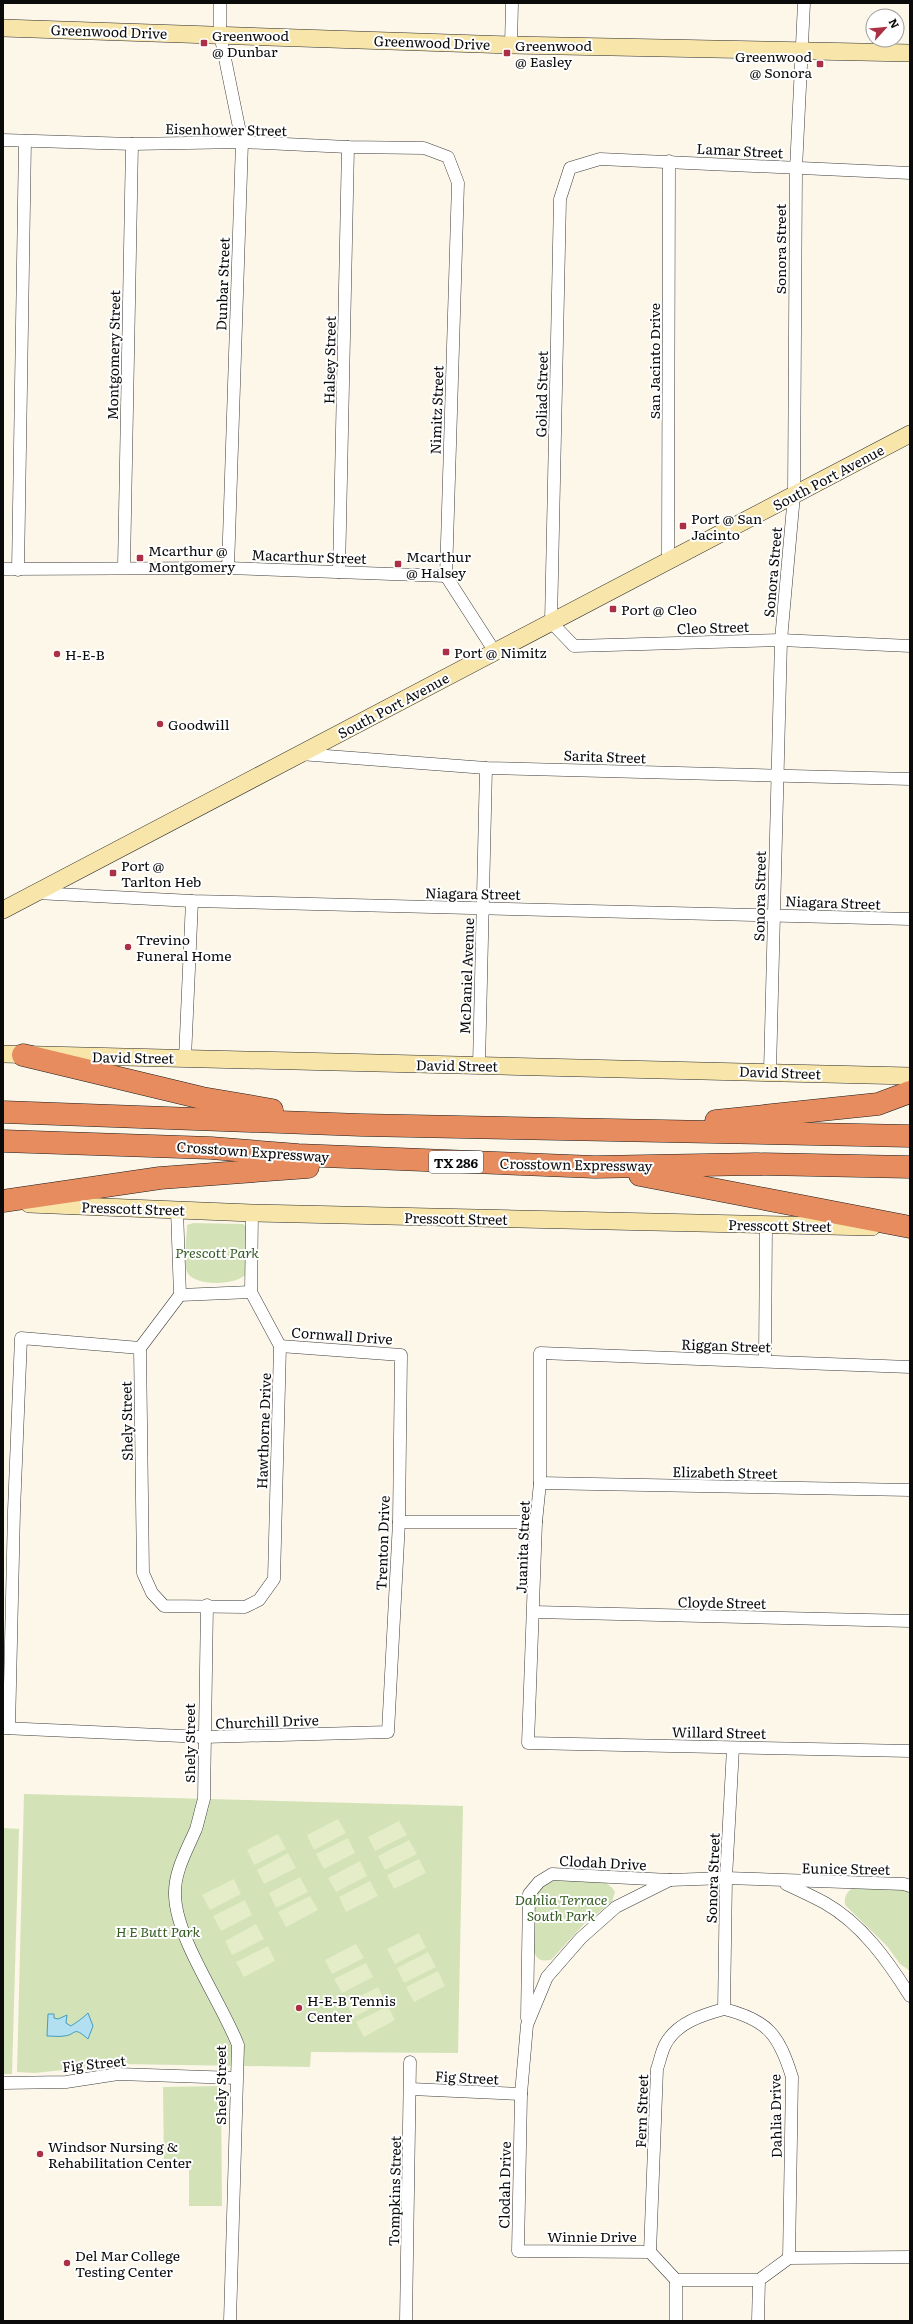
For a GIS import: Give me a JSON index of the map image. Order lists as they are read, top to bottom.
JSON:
{
  "streets": {
    "highway": ["Crosstown Expressway", "TX 286"],
    "main road": [
      "Greenwood Drive",
      "South Port Avenue",
      "David Street",
      "Presscott Street"
    ],
    "street": [
      "Eisenhower Street",
      "Lamar Street",
      "Sonora Street",
      "Dunbar Street",
      "Montgomery Street",
      "Halsey Street",
      "San Jacinto Drive",
      "Goliad Street",
      "Nimitz Street",
      "Macarthur Street",
      "Cleo Street",
      "Sarita Street",
      "Niagara Street",
      "McDaniel Avenue",
      "Cornwall Drive",
      "Riggan Street",
      "Shely Street",
      "Hawthorne Drive",
      "Elizabeth Street",
      "Trenton Drive",
      "Juanita Street",
      "Cloyde Street",
      "Churchill Drive",
      "Willard Street",
      "Clodah Drive",
      "Eunice Street",
      "Fig Street",
      "Fern Street",
      "Dahlia Drive",
      "Tompkins Street",
      "Winnie Drive"
    ]
  },
  "crossings": [
    ["Greenwood Drive", "Sonora Street"],
    ["Greenwood Drive", "Dunbar Street"],
    ["Eisenhower Street", "Dunbar Street"],
    ["Eisenhower Street", "Montgomery Street"],
    ["Eisenhower Street", "Halsey Street"],
    ["Eisenhower Street", "Nimitz Street"],
    ["Lamar Street", "Sonora Street"],
    ["Lamar Street", "San Jacinto Drive"],
    ["Lamar Street", "Goliad Street"],
    ["Sonora Street", "South Port Avenue"],
    ["Sonora Street", "Cleo Street"],
    ["Sonora Street", "Sarita Street"],
    ["Sonora Street", "Niagara Street"],
    ["Sonora Street", "David Street"],
    ["Sonora Street", "Willard Street"],
    ["Sonora Street", "Clodah Drive"],
    ["Sonora Street", "Eunice Street"],
    ["Sonora Street", "Fern Street"],
    ["Sonora Street", "Dahlia Drive"],
    ["Dunbar Street", "Macarthur Street"],
    ["Montgomery Street", "Macarthur Street"],
    ["Halsey Street", "Macarthur Street"],
    ["San Jacinto Drive", "South Port Avenue"],
    ["Goliad Street", "South Port Avenue"],
    ["Goliad Street", "Cleo Street"],
    ["Nimitz Street", "Macarthur Street"],
    ["South Port Avenue", "Cleo Street"],
    ["South Port Avenue", "Sarita Street"],
    ["South Port Avenue", "Niagara Street"],
    ["Sarita Street", "McDaniel Avenue"],
    ["Niagara Street", "McDaniel Avenue"],
    ["McDaniel Avenue", "David Street"],
    ["Presscott Street", "Hawthorne Drive"],
    ["Cornwall Drive", "Hawthorne Drive"],
    ["Cornwall Drive", "Trenton Drive"],
    ["Riggan Street", "Juanita Street"],
    ["Shely Street", "Hawthorne Drive"],
    ["Shely Street", "Churchill Drive"],
    ["Shely Street", "Fig Street"],
    ["Elizabeth Street", "Juanita Street"],
    ["Trenton Drive", "Churchill Drive"],
    ["Juanita Street", "Cloyde Street"],
    ["Juanita Street", "Willard Street"],
    ["Clodah Drive", "Eunice Street"],
    ["Clodah Drive", "Fig Street"],
    ["Clodah Drive", "Winnie Drive"],
    ["Fig Street", "Tompkins Street"],
    ["Fern Street", "Dahlia Drive"],
    ["Fern Street", "Winnie Drive"]
  ],
  "parks": ["Prescott Park", "Dahlia Terrace South Park", "H E Butt Park"],
  "places": {
    "transit": [
      "Greenwood @ Dunbar",
      "Greenwood @ Easley",
      "Greenwood @ Sonora",
      "Port @ San Jacinto",
      "Mcarthur @ Montgomery",
      "Mcarthur @ Halsey",
      "Port @ Cleo",
      "Port @ Nimitz",
      "Port @ Tarlton Heb"
    ],
    "other": [
      "H-E-B",
      "Goodwill",
      "Trevino Funeral Home",
      "H-E-B Tennis Center",
      "Windsor Nursing & Rehabilitation Center",
      "Del Mar College Testing Center"
    ]
  },
  "north": "top right"
}
